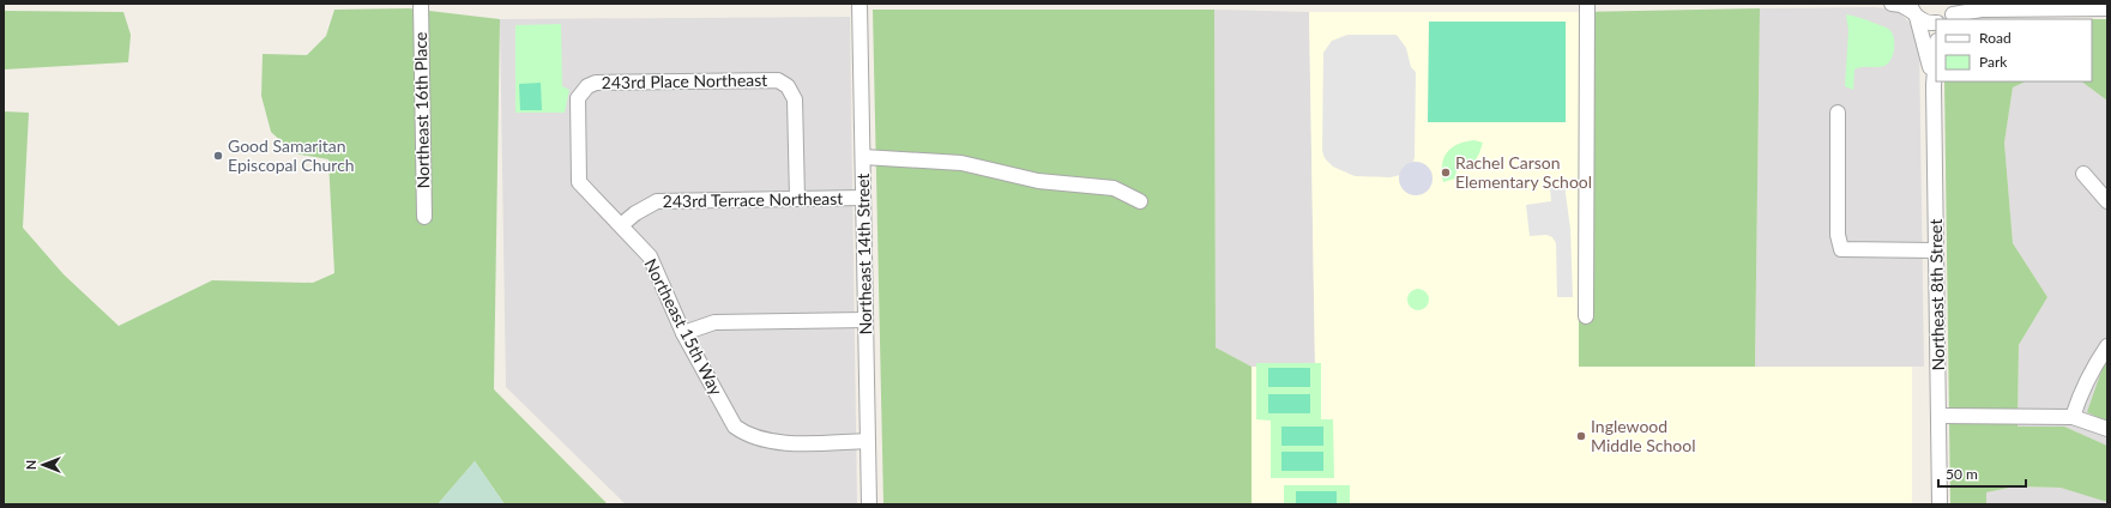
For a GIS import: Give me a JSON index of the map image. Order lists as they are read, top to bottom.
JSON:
{
  "streets": {
    "street": [
      "243rd Place Northeast",
      "Northeast 16th Place",
      "243rd Terrace Northeast",
      "Northeast 14th Street",
      "Northeast 8th Street",
      "Northeast 15th Way"
    ]
  },
  "crossings": [
    ["243rd Place Northeast", "243rd Terrace Northeast"],
    ["243rd Place Northeast", "Northeast 15th Way"],
    ["243rd Terrace Northeast", "Northeast 14th Street"],
    ["243rd Terrace Northeast", "Northeast 15th Way"],
    ["Northeast 14th Street", "Northeast 15th Way"]
  ],
  "places": ["Good Samaritan Episcopal Church", "Rachel Carson Elementary School", "Inglewood Middle School"],
  "legend": ["Road", "Park"],
  "scale_bar": "50 m",
  "north": "left"
}
